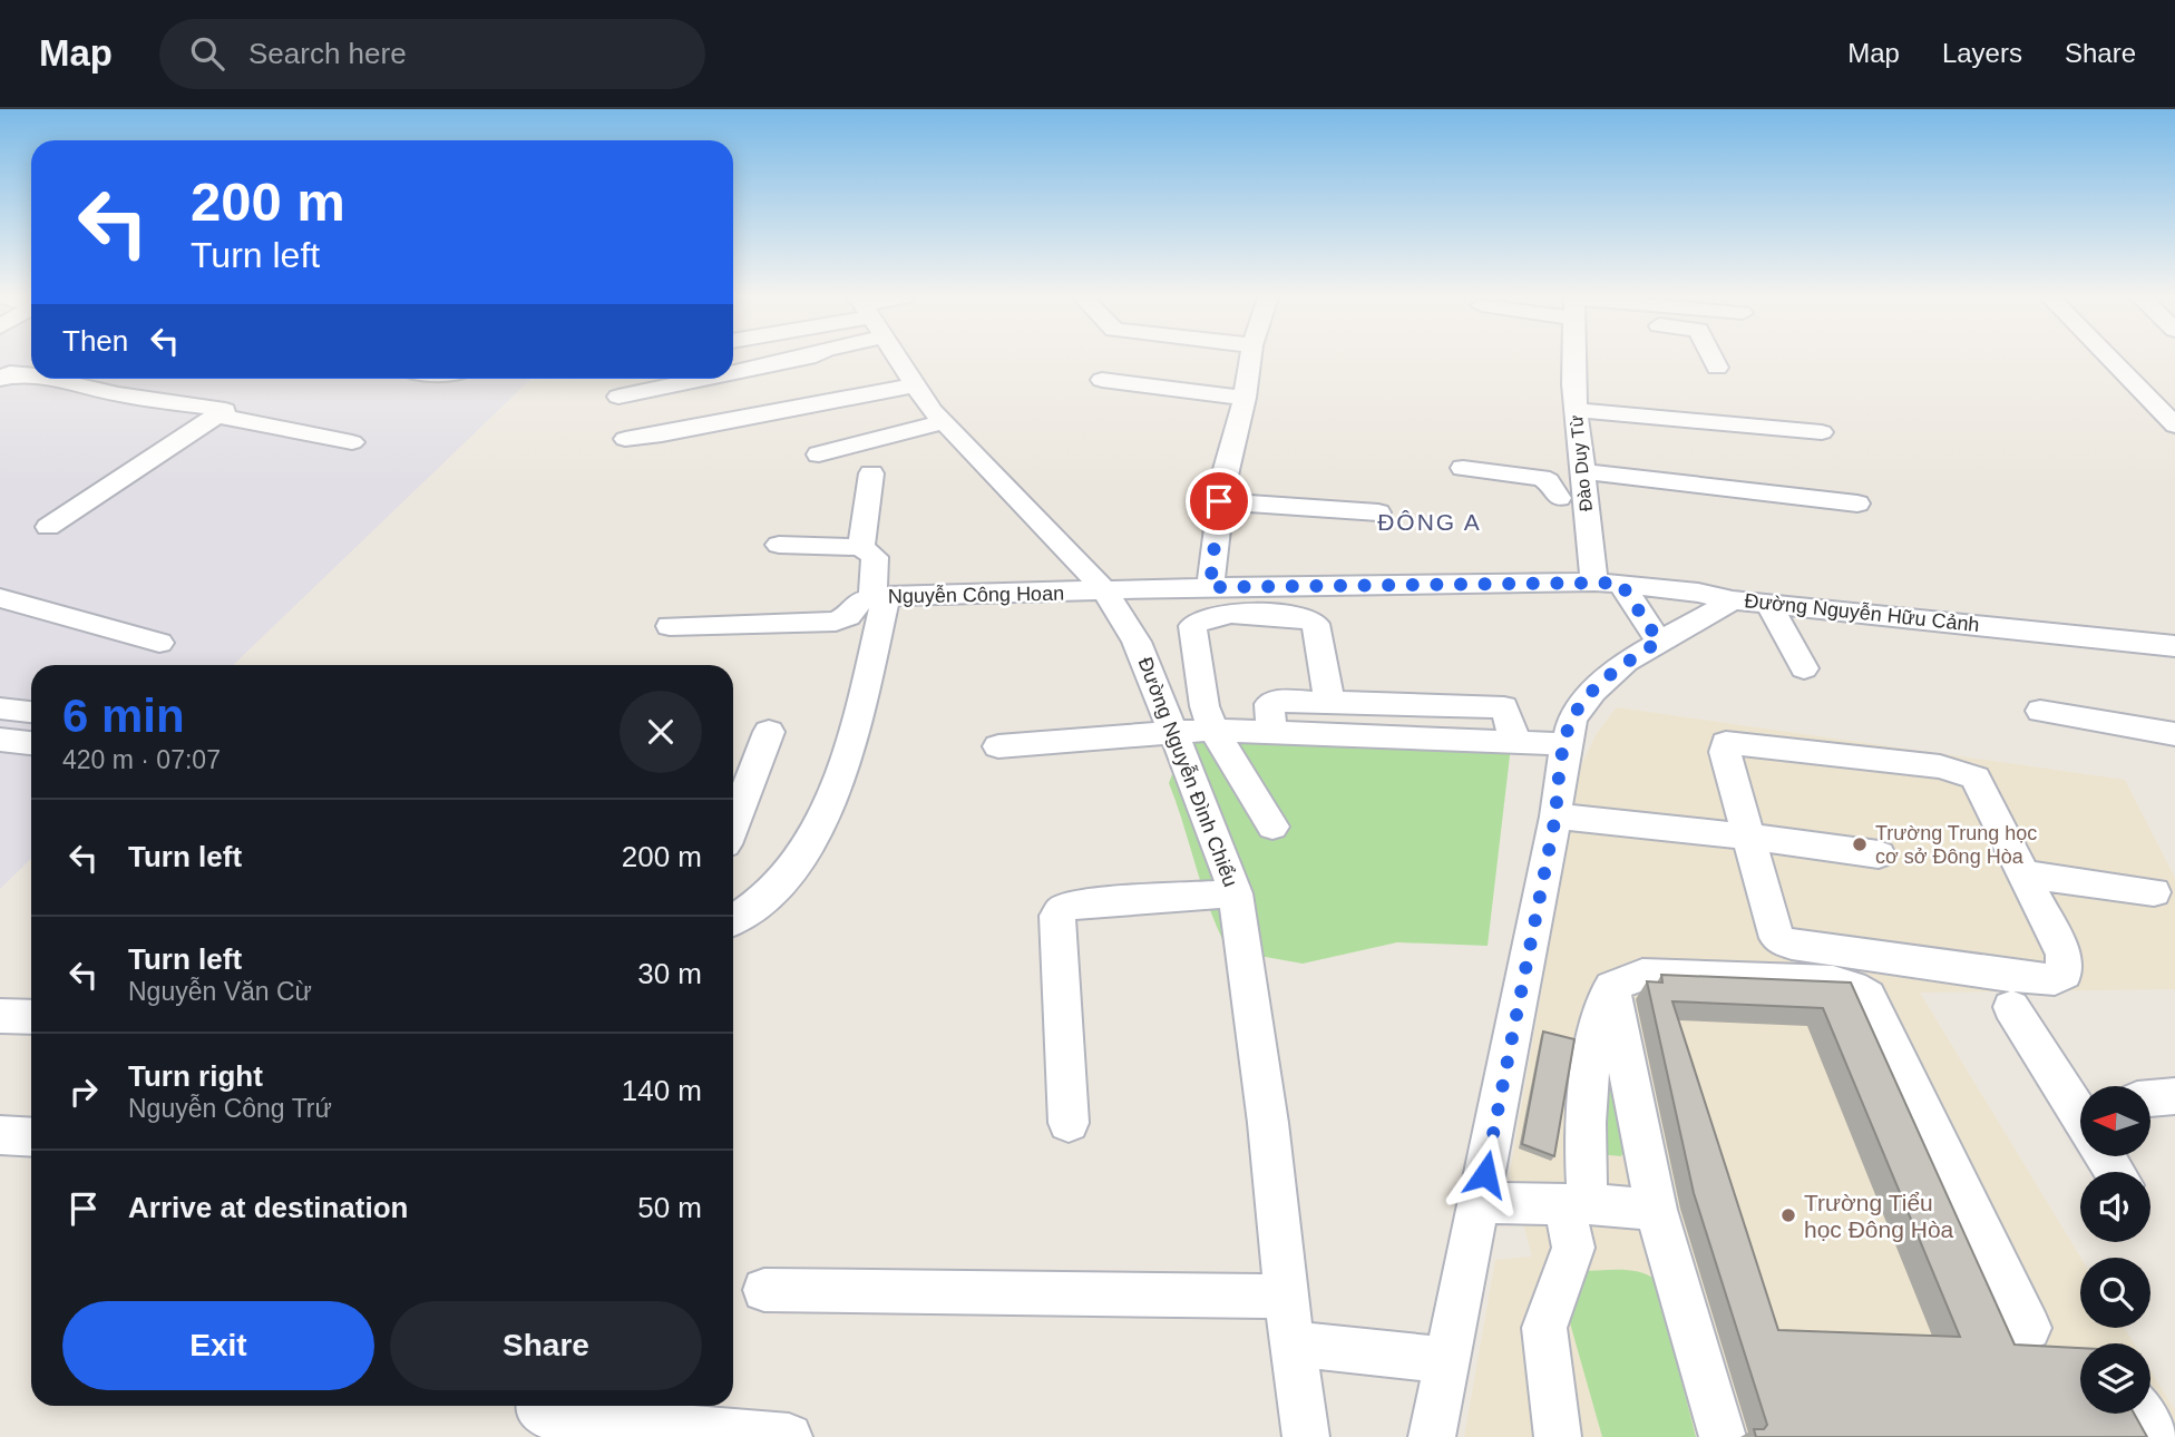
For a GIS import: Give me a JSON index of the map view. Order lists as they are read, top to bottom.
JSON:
{
  "streets": {
    "street": [
      "Đào Duy Từ",
      "Nguyễn Công Hoan",
      "Đường Nguyễn Hữu Cảnh",
      "Đường Nguyễn Đình Chiểu"
    ]
  },
  "crossings": [
    ["Đào Duy Từ", "Nguyễn Công Hoan"],
    ["Nguyễn Công Hoan", "Đường Nguyễn Hữu Cảnh"],
    ["Nguyễn Công Hoan", "Đường Nguyễn Đình Chiểu"]
  ],
  "districts": ["ĐÔNG A"],
  "places": ["Trường Trung học cơ sở Đông Hòa", "Trường Tiểu học Đông Hòa"],
  "north": "left",
  "page": {
    "header": "Map",
    "search": "Search here",
    "nav": ["Map", "Layers", "Share"],
    "turn": ["200 m", "Turn left"],
    "then": "Then",
    "heading": ["6 min", "420 m · 07:07"],
    "list": [
      {
        "name": "Turn left",
        "value": "200 m"
      },
      {
        "name": "Turn left",
        "note": "Nguyễn Văn Cừ",
        "value": "30 m"
      },
      {
        "name": "Turn right",
        "note": "Nguyễn Công Trứ",
        "value": "140 m"
      },
      {
        "name": "Arrive at destination",
        "value": "50 m"
      }
    ],
    "buttons": ["Exit", "Share"]
  }
}
